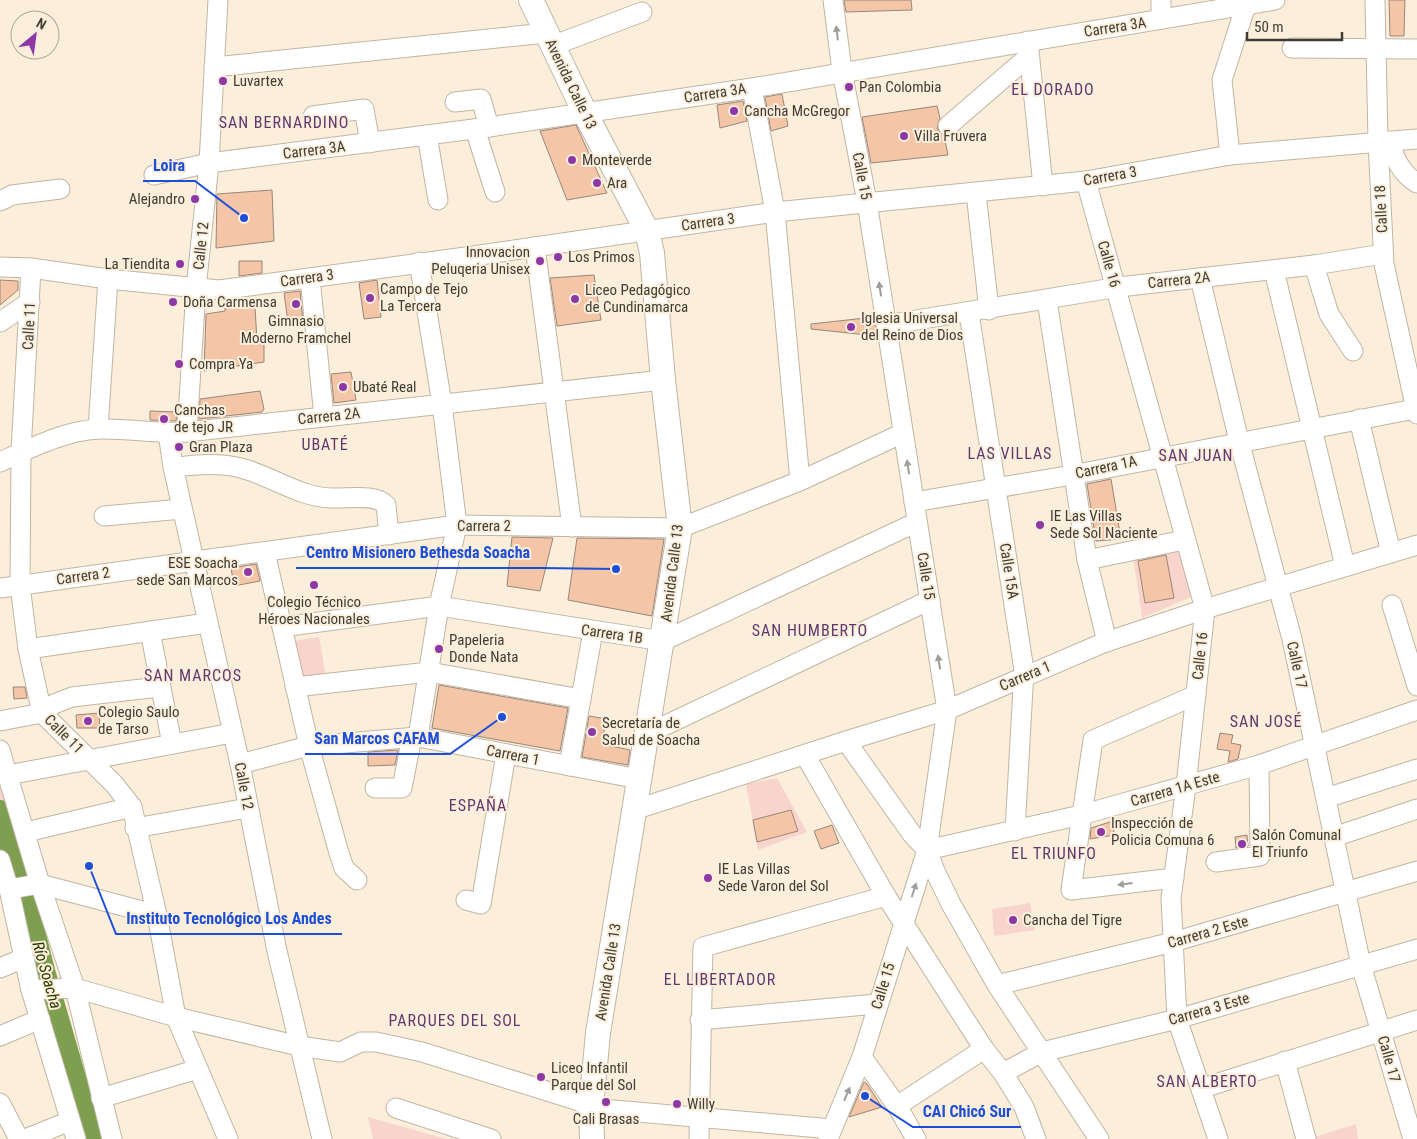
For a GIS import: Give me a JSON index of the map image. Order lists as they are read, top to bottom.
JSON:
{
  "streets": {
    "main road": ["Avenida Calle 13"],
    "street": [
      "Carrera 3A",
      "Calle 15",
      "Carrera 3",
      "Calle 18",
      "Calle 12",
      "Calle 16",
      "Carrera 2A",
      "Calle 11",
      "Carrera 1A",
      "Carrera 2",
      "Calle 15A",
      "Carrera 1B",
      "Calle 17",
      "Carrera 1",
      "Carrera 1A Este",
      "Carrera 2 Este",
      "Carrera 3 Este"
    ]
  },
  "crossings": [
    ["Carrera 3A", "Avenida Calle 13"],
    ["Carrera 3A", "Calle 15"],
    ["Carrera 3A", "Calle 12"],
    ["Avenida Calle 13", "Carrera 3"],
    ["Avenida Calle 13", "Carrera 2A"],
    ["Avenida Calle 13", "Carrera 2"],
    ["Avenida Calle 13", "Carrera 1B"],
    ["Avenida Calle 13", "Carrera 1"],
    ["Calle 15", "Carrera 3"],
    ["Calle 15", "Carrera 2A"],
    ["Calle 15", "Carrera 1A"],
    ["Calle 15", "Carrera 2"],
    ["Calle 15", "Carrera 1B"],
    ["Calle 15", "Carrera 1"],
    ["Calle 15", "Carrera 1A Este"],
    ["Carrera 3", "Calle 18"],
    ["Carrera 3", "Calle 12"],
    ["Carrera 3", "Calle 16"],
    ["Carrera 3", "Calle 11"],
    ["Calle 18", "Carrera 2A"],
    ["Calle 18", "Carrera 1A"],
    ["Calle 12", "Carrera 2A"],
    ["Calle 12", "Carrera 2"],
    ["Calle 12", "Carrera 1"],
    ["Calle 16", "Carrera 2A"],
    ["Calle 16", "Carrera 1A"],
    ["Calle 16", "Carrera 1"],
    ["Calle 16", "Carrera 1A Este"],
    ["Calle 16", "Carrera 2 Este"],
    ["Calle 16", "Carrera 3 Este"],
    ["Carrera 2A", "Calle 11"],
    ["Carrera 2A", "Calle 15A"],
    ["Carrera 2A", "Calle 17"],
    ["Calle 11", "Carrera 2"],
    ["Carrera 1A", "Calle 15A"],
    ["Carrera 1A", "Calle 17"],
    ["Calle 15A", "Carrera 1"],
    ["Calle 15A", "Carrera 1A Este"],
    ["Calle 17", "Carrera 1"],
    ["Calle 17", "Carrera 1A Este"],
    ["Calle 17", "Carrera 2 Este"],
    ["Calle 17", "Carrera 3 Este"]
  ],
  "districts": [
    "EL DORADO",
    "SAN BERNARDINO",
    "UBATÉ",
    "LAS VILLAS",
    "SAN JUAN",
    "SAN HUMBERTO",
    "SAN MARCOS",
    "SAN JOSÉ",
    "ESPAÑA",
    "EL TRIUNFO",
    "EL LIBERTADOR",
    "PARQUES DEL SOL",
    "SAN ALBERTO"
  ],
  "water": ["Río Soacha"],
  "places": [
    "Luvartex",
    "Pan Colombia",
    "Cancha McGregor",
    "Villa Fruvera",
    "Monteverde",
    "Ara",
    "Alejandro",
    "Loira",
    "Los Primos",
    "Innovacion Peluqeria Unisex",
    "La Tiendita",
    "Campo de Tejo La Tercera",
    "Liceo Pedagógico de Cundinamarca",
    "Doña Carmensa",
    "Gimnasio Moderno Framchel",
    "Iglesia Universal del Reino de Dios",
    "Compra Ya",
    "Ubaté Real",
    "Canchas de tejo JR",
    "Gran Plaza",
    "IE Las Villas Sede Sol Naciente",
    "Centro Misionero Bethesda Soacha",
    "ESE Soacha sede San Marcos",
    "Colegio Técnico Héroes Nacionales",
    "Papeleria Donde Nata",
    "San Marcos CAFAM",
    "Colegio Saulo de Tarso",
    "Secretaría de Salud de Soacha",
    "Inspección de Policia Comuna 6",
    "Salón Comunal El Triunfo",
    "Instituto Tecnológico Los Andes",
    "IE Las Villas Sede Varon del Sol",
    "Cancha del Tigre",
    "Liceo Infantil Parque del Sol",
    "CAI Chicó Sur",
    "Cali Brasas",
    "Willy"
  ],
  "scale_bar": "50 m",
  "north": "top right"
}
